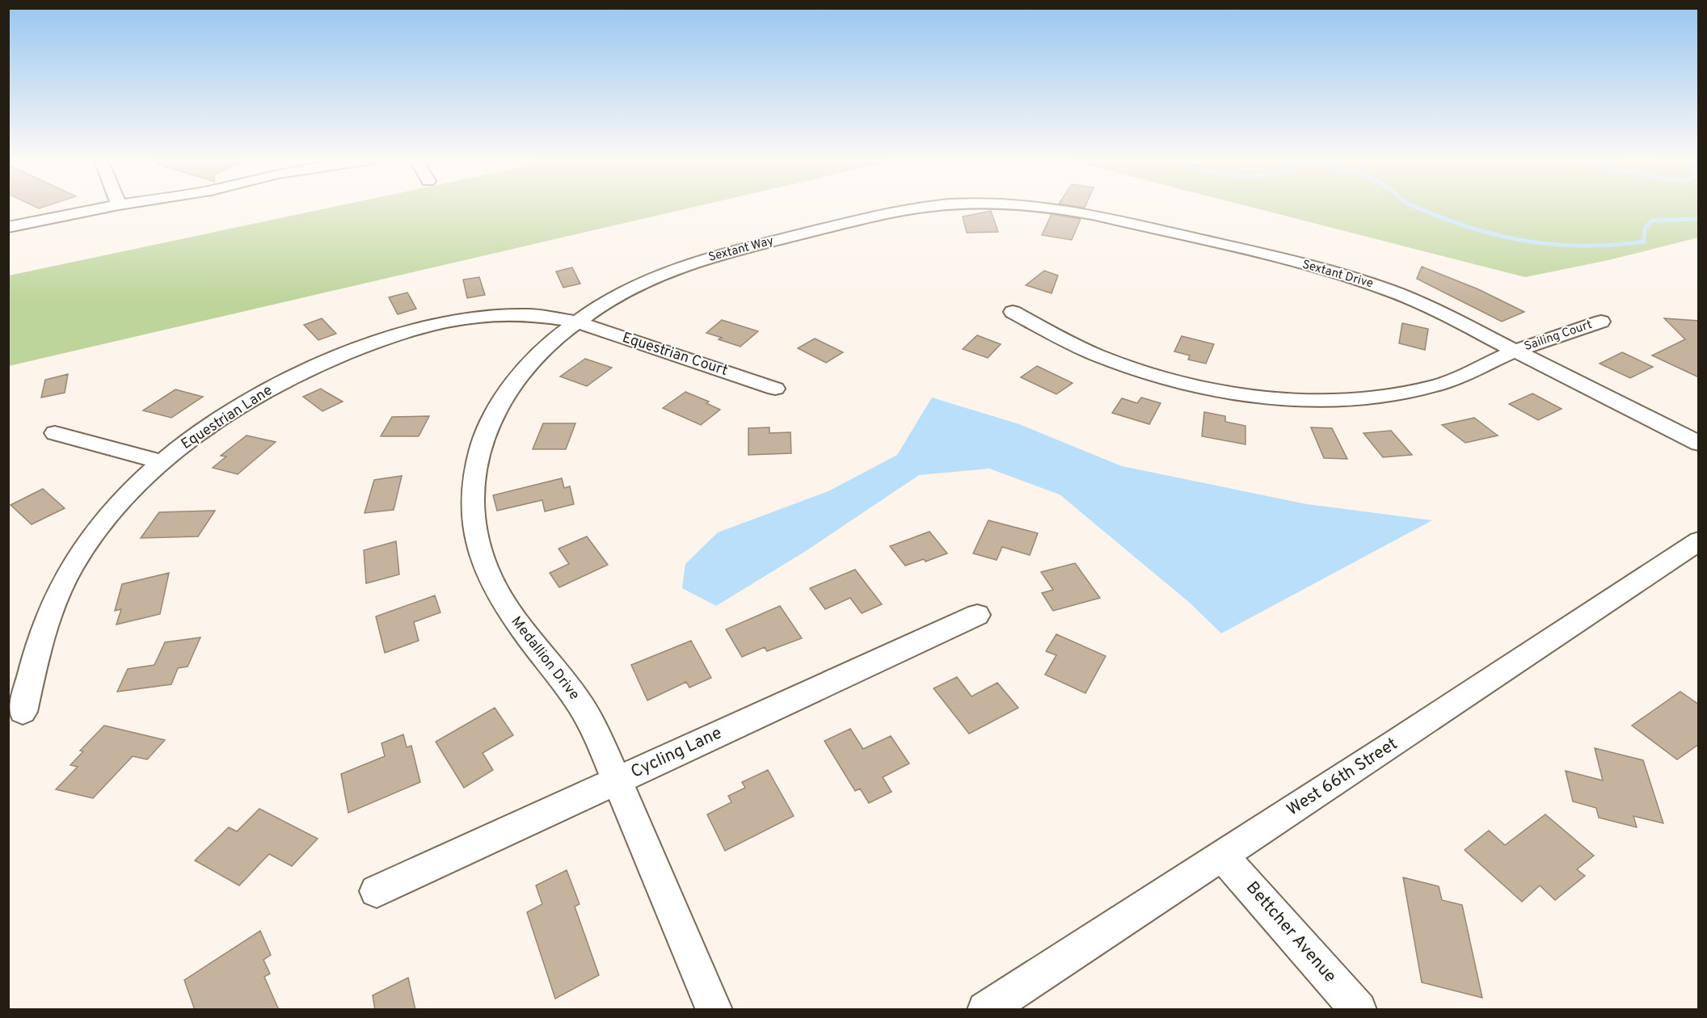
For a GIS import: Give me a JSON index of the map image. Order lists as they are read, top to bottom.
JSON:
{
  "streets": {
    "street": [
      "Sextant Way",
      "Sextant Drive",
      "Sailing Court",
      "Equestrian Court",
      "Equestrian Lane",
      "Medallion Drive",
      "Cycling Lane",
      "West 66th Street",
      "Bettcher Avenue"
    ]
  },
  "crossings": [
    ["Sextant Way", "Equestrian Court"],
    ["Sextant Way", "Equestrian Lane"],
    ["Sextant Way", "Medallion Drive"],
    ["Sextant Drive", "Sailing Court"],
    ["Equestrian Court", "Equestrian Lane"],
    ["Equestrian Court", "Medallion Drive"],
    ["Equestrian Lane", "Medallion Drive"],
    ["Medallion Drive", "Cycling Lane"],
    ["West 66th Street", "Bettcher Avenue"]
  ]
}
